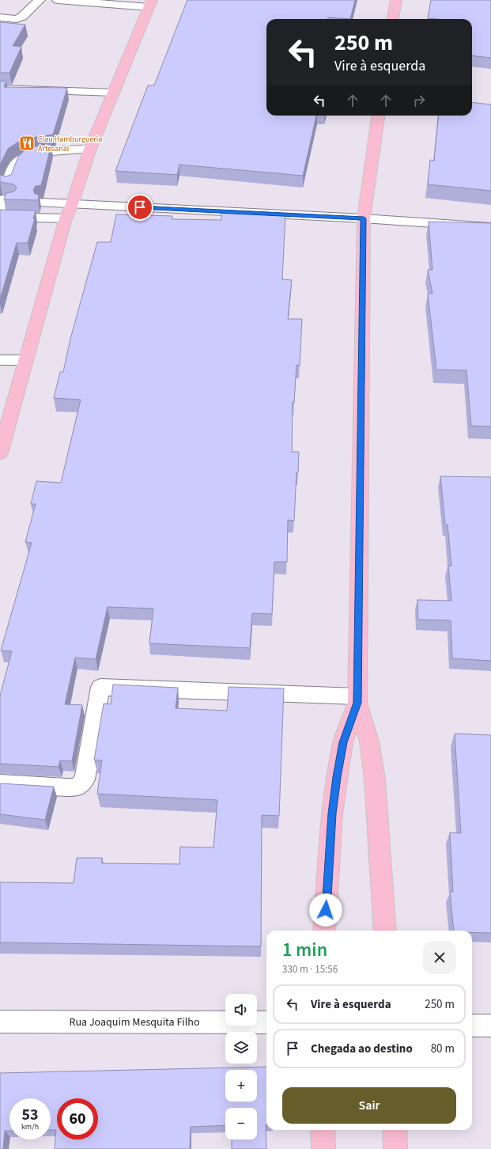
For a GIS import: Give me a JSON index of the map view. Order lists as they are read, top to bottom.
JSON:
{
  "streets": {
    "street": ["Rua Joaquim Mesquita Filho"]
  },
  "places": {
    "restaurant": ["Clau Hamburgueria Artesanal"]
  },
  "page": {
    "turn": ["250 m", "Vire à esquerda"],
    "heading": ["1 min", "330 m · 15:56"],
    "list": [
      {
        "name": "Vire à esquerda",
        "value": "250 m"
      },
      {
        "name": "Chegada ao destino",
        "value": "80 m"
      }
    ],
    "map_buttons": ["+", "−"],
    "buttons": "Sair",
    "speed": "53 km/h",
    "limit": "60"
  }
}
